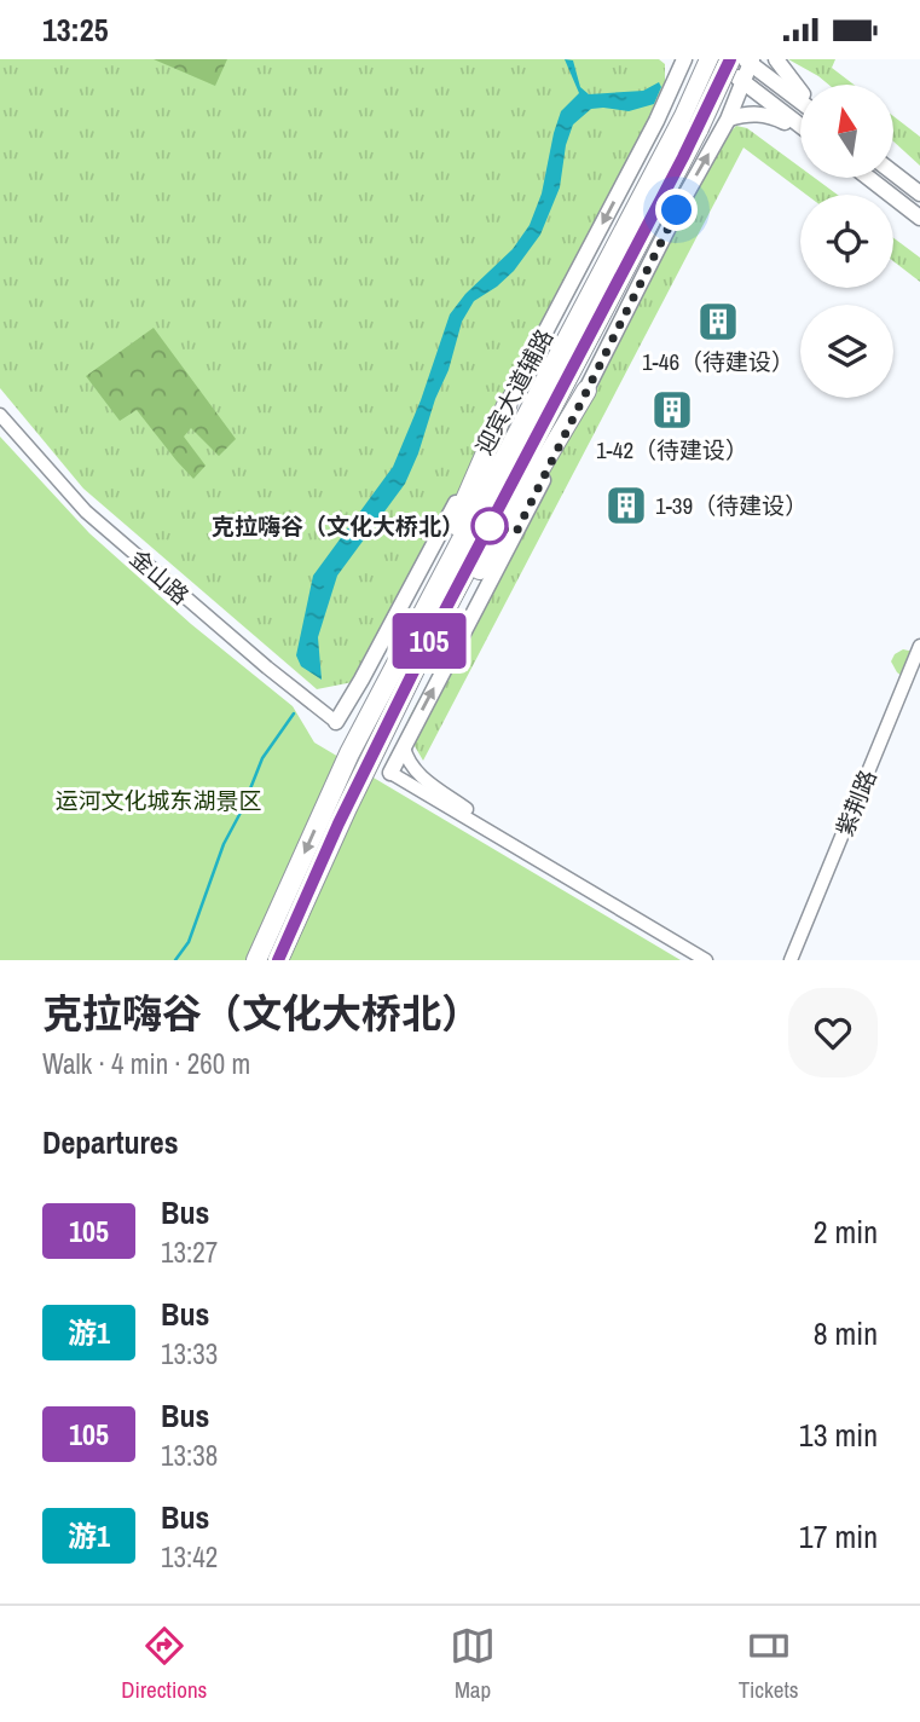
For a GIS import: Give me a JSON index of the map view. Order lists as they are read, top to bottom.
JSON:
{
  "streets": {
    "main road": ["迎宾大道辅路"],
    "street": ["金山路", "紫荆路"]
  },
  "crossings": [
    ["迎宾大道辅路", "金山路"]
  ],
  "parks": ["运河文化城东湖景区"],
  "places": {
    "building": ["1-46（待建设）", "1-42（待建设）", "1-39（待建设）"],
    "other": ["克拉嗨谷（文化大桥北）"]
  },
  "lines": ["bus line 105"],
  "north": "top",
  "page": {
    "status": "13:25",
    "on_map": "105",
    "heading": [
      ["克拉嗨谷（文化大桥北）", "Walk · 4 min · 260 m"],
      "Departures"
    ],
    "list": [
      {
        "mark": "105",
        "name": "Bus",
        "note": "13:27",
        "value": "2 min"
      },
      {
        "mark": "游1",
        "name": "Bus",
        "note": "13:33",
        "value": "8 min"
      },
      {
        "mark": "105",
        "name": "Bus",
        "note": "13:38",
        "value": "13 min"
      },
      {
        "mark": "游1",
        "name": "Bus",
        "note": "13:42",
        "value": "17 min"
      }
    ],
    "tabs": ["Directions", "Map", "Tickets"]
  }
}
